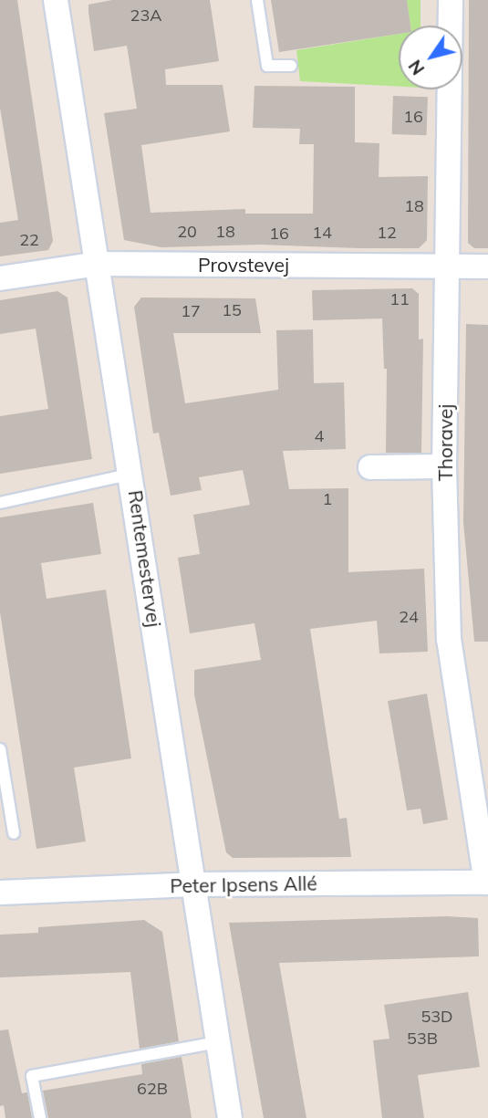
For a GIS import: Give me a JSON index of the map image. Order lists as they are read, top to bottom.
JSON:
{
  "streets": {
    "street": [
      "Provstevej",
      "Thoravej",
      "Rentemestervej",
      "Peter Ipsens Allé"
    ]
  },
  "crossings": [
    ["Provstevej", "Thoravej"],
    ["Provstevej", "Rentemestervej"],
    ["Thoravej", "Peter Ipsens Allé"],
    ["Rentemestervej", "Peter Ipsens Allé"]
  ],
  "house_numbers": [
    "23A",
    "16",
    "18",
    "20",
    "18",
    "14",
    "12",
    "16",
    "22",
    "11",
    "15",
    "17",
    "4",
    "1",
    "24",
    "53D",
    "53B",
    "62B"
  ],
  "north": "bottom left"
}
